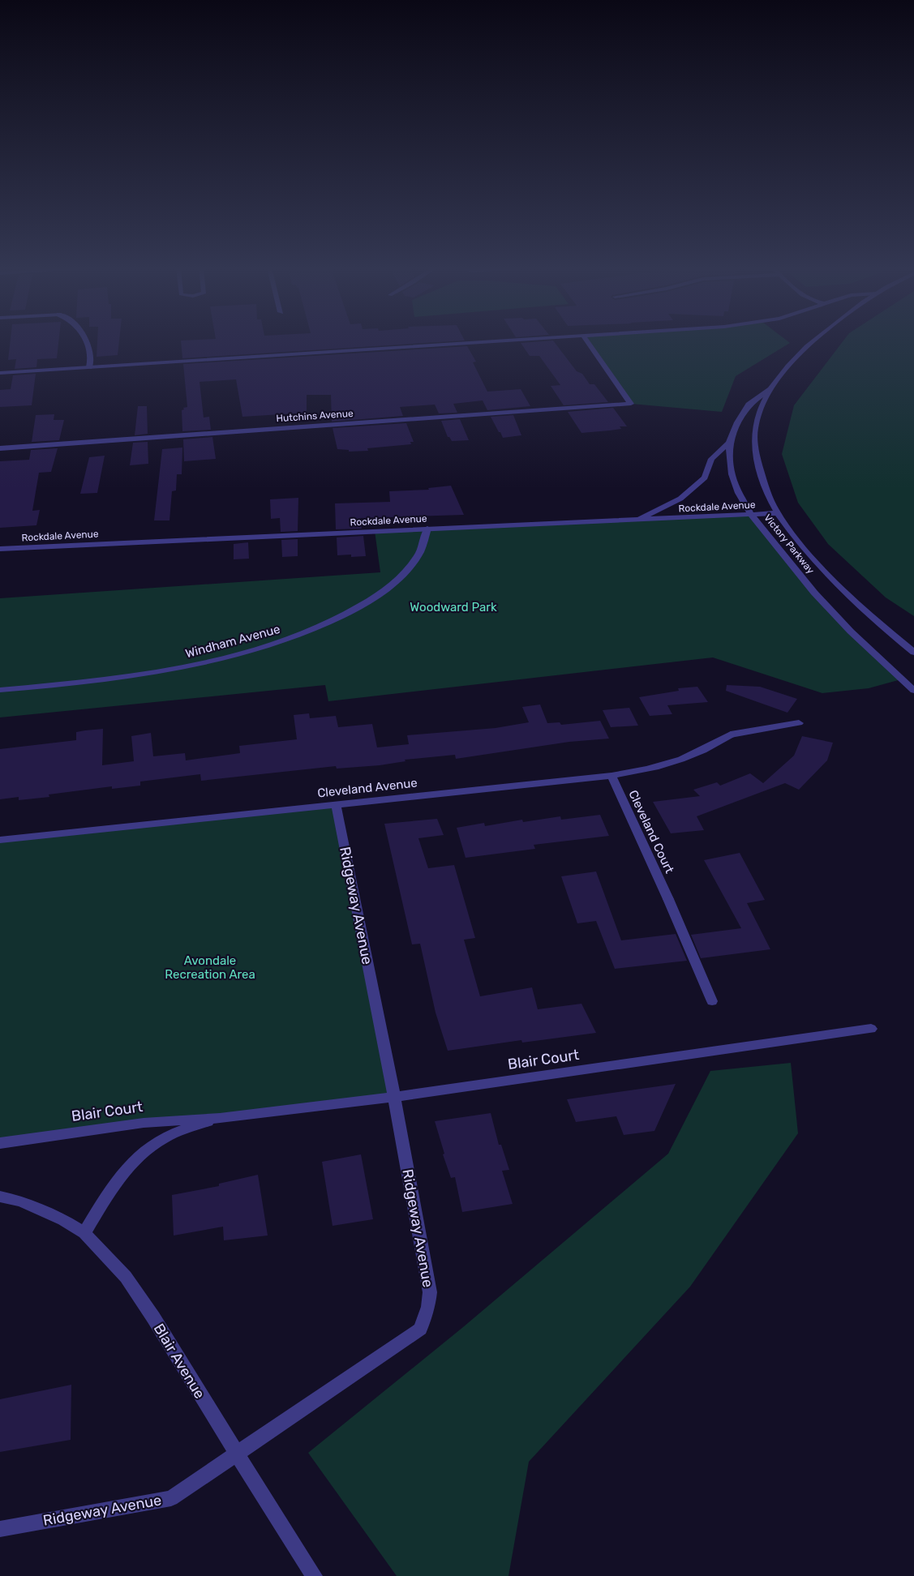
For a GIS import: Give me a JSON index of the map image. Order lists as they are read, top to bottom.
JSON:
{
  "streets": {
    "street": [
      "Hutchins Avenue",
      "Rockdale Avenue",
      "Victory Parkway",
      "Windham Avenue",
      "Cleveland Avenue",
      "Cleveland Court",
      "Ridgeway Avenue",
      "Blair Court",
      "Blair Avenue"
    ]
  },
  "crossings": [
    ["Rockdale Avenue", "Victory Parkway"],
    ["Rockdale Avenue", "Windham Avenue"],
    ["Cleveland Avenue", "Cleveland Court"],
    ["Cleveland Avenue", "Ridgeway Avenue"],
    ["Ridgeway Avenue", "Blair Court"],
    ["Blair Court", "Blair Avenue"]
  ],
  "parks": ["Woodward Park", "Avondale Recreation Area"]
}
